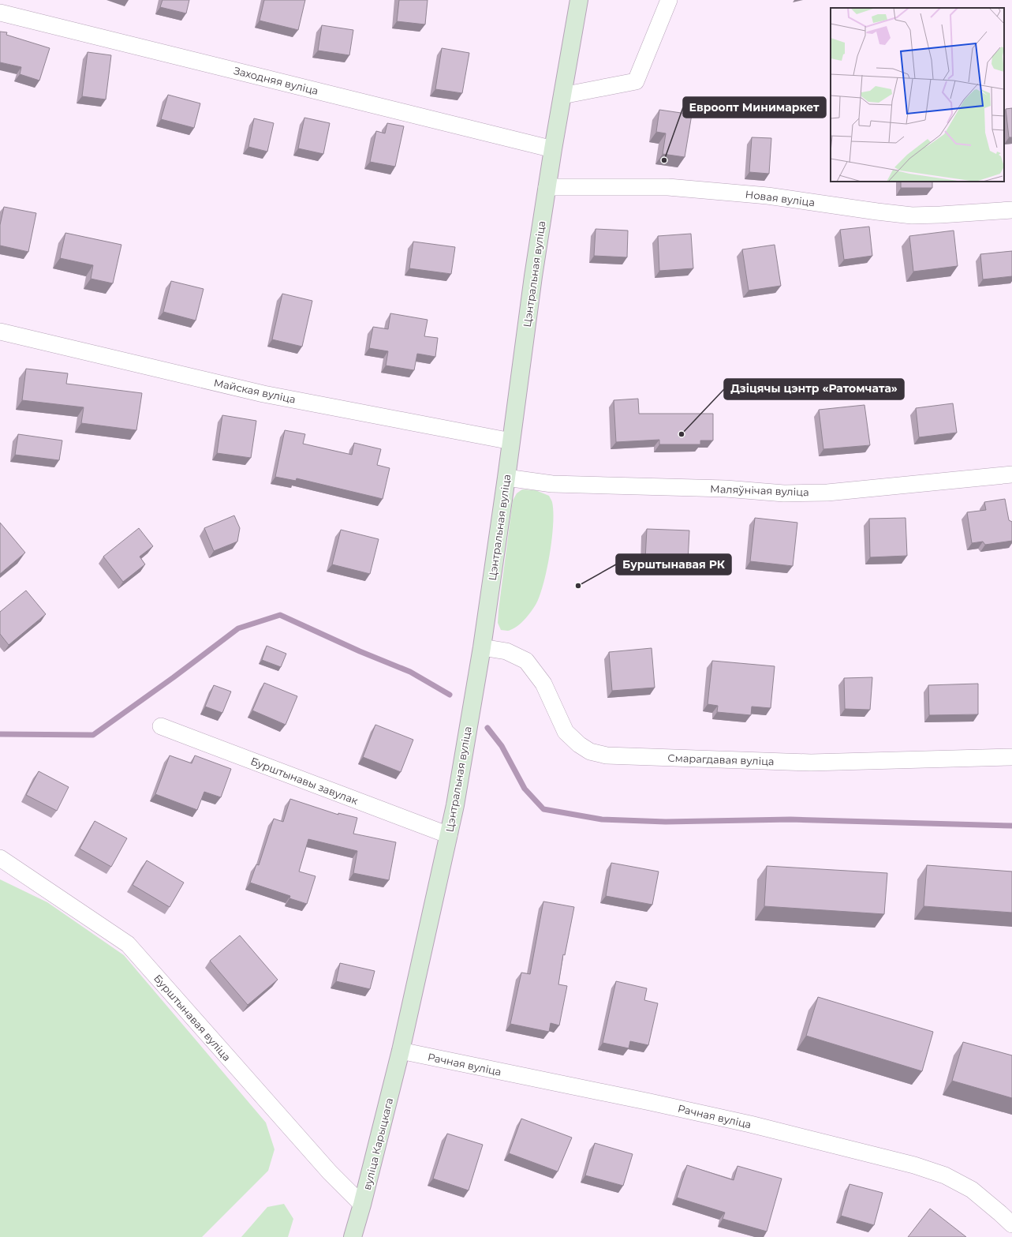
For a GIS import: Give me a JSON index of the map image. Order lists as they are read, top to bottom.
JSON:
{
  "streets": {
    "street": [
      "Заходняя вуліца",
      "Новая вуліца",
      "Цэнтральная вуліца",
      "Майская вуліца",
      "Маляўнічая вуліца",
      "Смарагдавая вуліца",
      "Бурштынавы завулак",
      "Бурштынавая вуліца",
      "Рачная вуліца",
      "вуліца Карыцкага"
    ]
  },
  "crossings": [
    ["Заходняя вуліца", "Цэнтральная вуліца"],
    ["Новая вуліца", "Цэнтральная вуліца"],
    ["Цэнтральная вуліца", "Майская вуліца"],
    ["Цэнтральная вуліца", "Маляўнічая вуліца"],
    ["Цэнтральная вуліца", "Смарагдавая вуліца"],
    ["Цэнтральная вуліца", "Бурштынавы завулак"],
    ["Цэнтральная вуліца", "Рачная вуліца"],
    ["Цэнтральная вуліца", "вуліца Карыцкага"],
    ["Бурштынавая вуліца", "вуліца Карыцкага"],
    ["Рачная вуліца", "вуліца Карыцкага"]
  ],
  "places": ["Евроопт Минимаркет", "Дзіцячы цэнтр «Ратомчата»", "Бурштынавая РК"]
}
